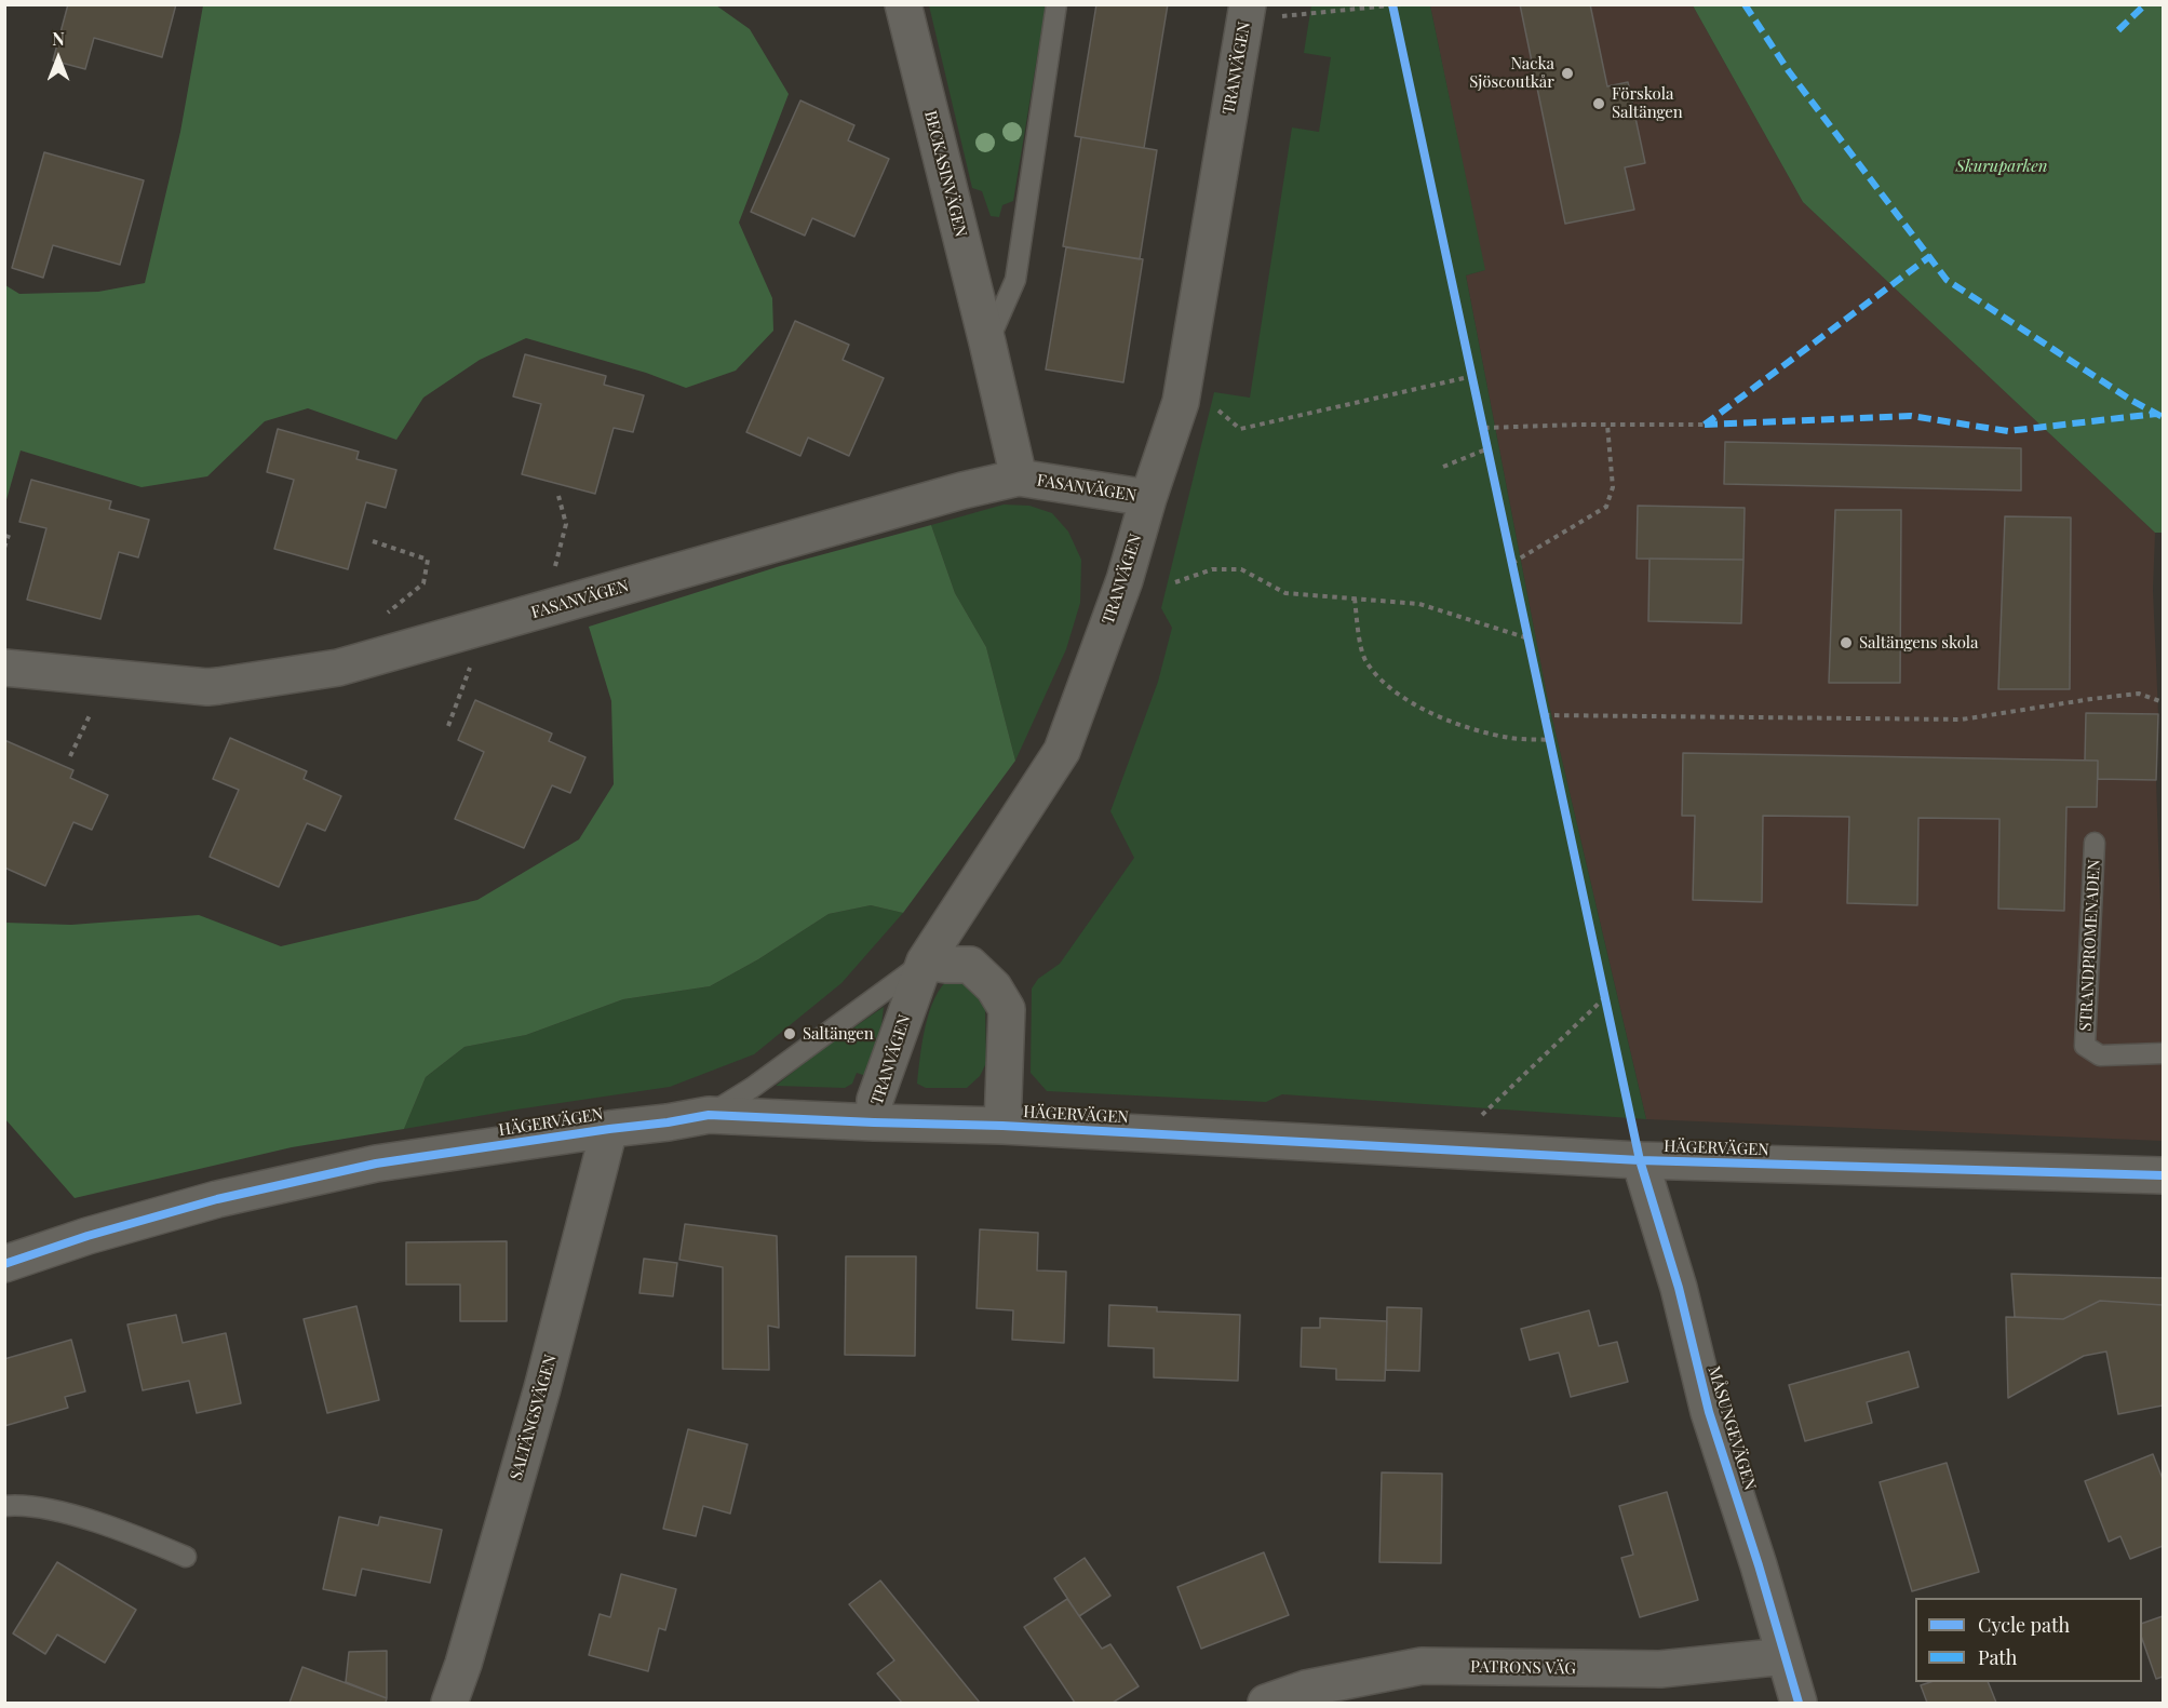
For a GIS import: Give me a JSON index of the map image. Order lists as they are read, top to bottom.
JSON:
{
  "streets": {
    "street": [
      "TRANVÄGEN",
      "BECKASINVÄGEN",
      "FASANVÄGEN",
      "HÄGERVÄGEN",
      "SALTÄNGSVÄGEN",
      "MÅSUNGEVÄGEN",
      "PATRONS VÄG"
    ],
    "lane": ["STRANDPROMENADEN"]
  },
  "crossings": [
    ["TRANVÄGEN", "FASANVÄGEN"],
    ["TRANVÄGEN", "HÄGERVÄGEN"],
    ["BECKASINVÄGEN", "FASANVÄGEN"],
    ["HÄGERVÄGEN", "SALTÄNGSVÄGEN"],
    ["HÄGERVÄGEN", "MÅSUNGEVÄGEN"],
    ["MÅSUNGEVÄGEN", "PATRONS VÄG"]
  ],
  "parks": ["Skuruparken"],
  "places": [
    "Nacka Sjöscoutkår",
    "Förskola Saltängen",
    "Saltängens skola",
    "Saltängen"
  ],
  "legend": ["Cycle path", "Path"],
  "north": "top"
}
